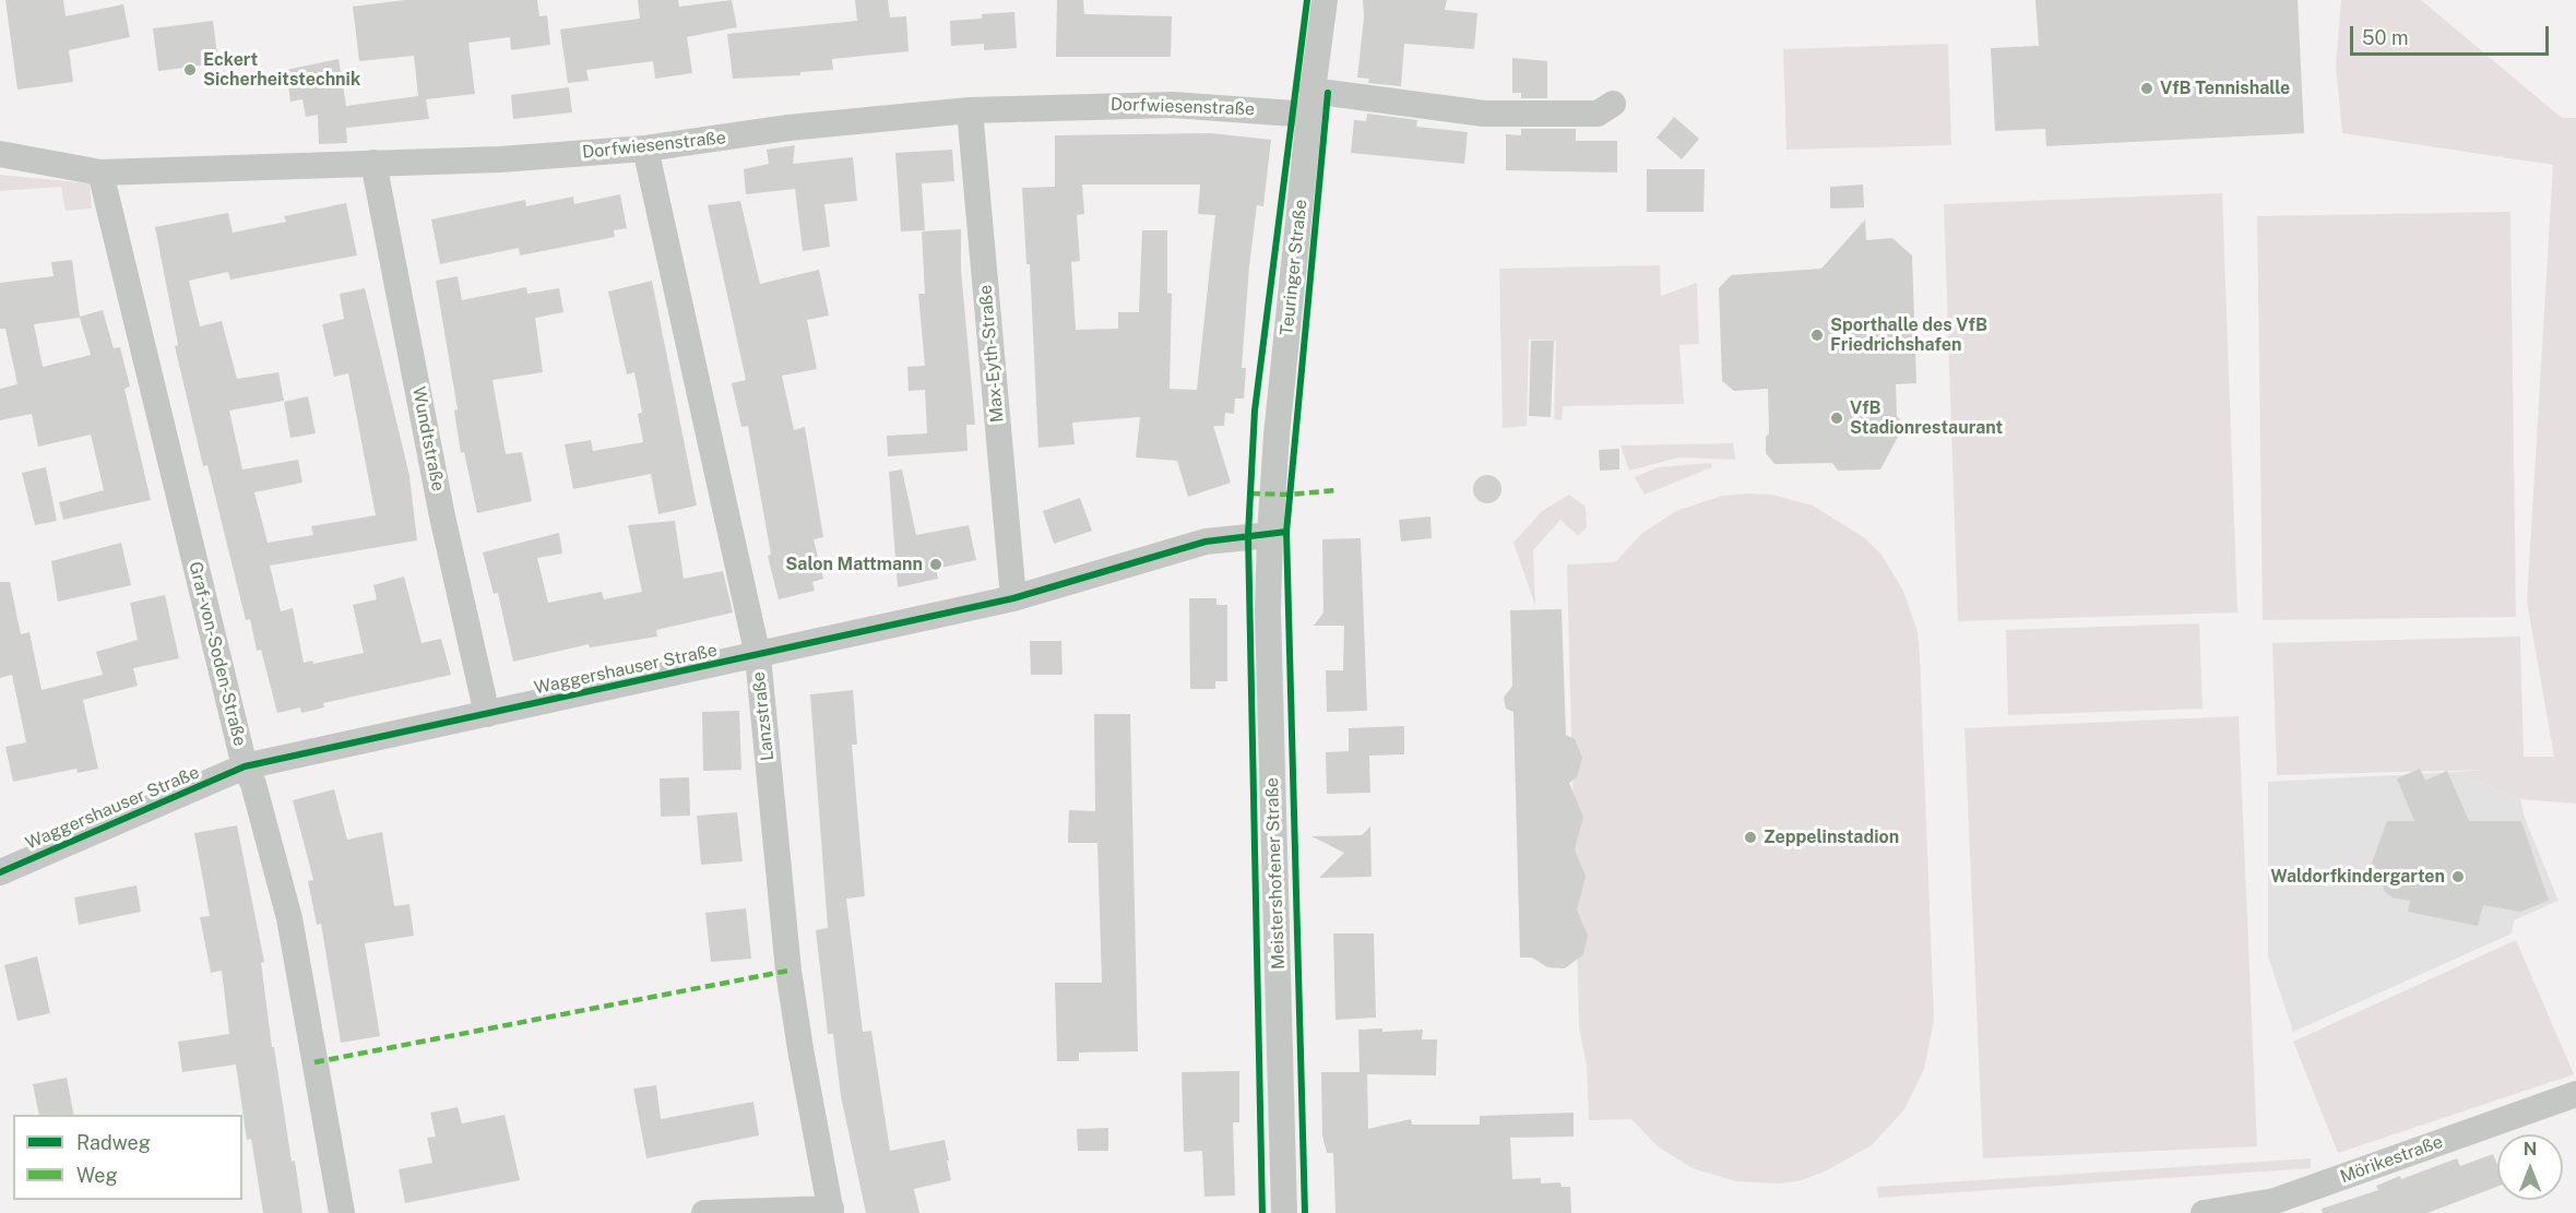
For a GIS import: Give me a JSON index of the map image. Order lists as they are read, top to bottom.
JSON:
{
  "streets": {
    "street": [
      "Dorfwiesenstraße",
      "Teuringer Straße",
      "Max-Eyth-Straße",
      "Wundtstraße",
      "Graf-von-Soden-Straße",
      "Waggershauser Straße",
      "Lanzstraße",
      "Meistershofener Straße",
      "Mörikestraße"
    ]
  },
  "crossings": [
    ["Dorfwiesenstraße", "Teuringer Straße"],
    ["Dorfwiesenstraße", "Max-Eyth-Straße"],
    ["Dorfwiesenstraße", "Wundtstraße"],
    ["Dorfwiesenstraße", "Graf-von-Soden-Straße"],
    ["Dorfwiesenstraße", "Lanzstraße"],
    ["Teuringer Straße", "Waggershauser Straße"],
    ["Teuringer Straße", "Meistershofener Straße"],
    ["Max-Eyth-Straße", "Waggershauser Straße"],
    ["Wundtstraße", "Waggershauser Straße"],
    ["Graf-von-Soden-Straße", "Waggershauser Straße"],
    ["Waggershauser Straße", "Lanzstraße"],
    ["Waggershauser Straße", "Meistershofener Straße"]
  ],
  "places": [
    "Eckert Sicherheitstechnik",
    "VfB Tennishalle",
    "Sporthalle des VfB Friedrichshafen",
    "VfB Stadionrestaurant",
    "Salon Mattmann",
    "Zeppelinstadion",
    "Waldorfkindergarten"
  ],
  "legend": ["Radweg", "Weg"],
  "scale_bar": "50 m",
  "north": "top"
}
